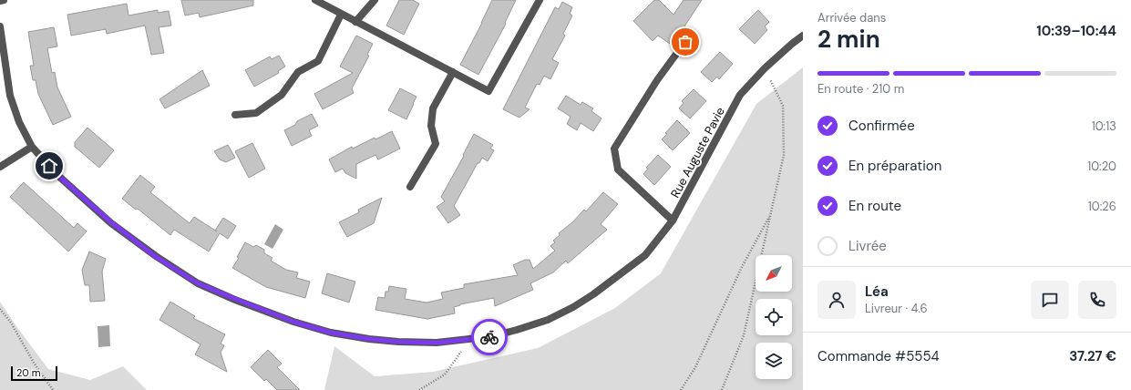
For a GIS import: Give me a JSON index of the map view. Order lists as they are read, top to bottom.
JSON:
{
  "streets": {
    "street": ["Rue Auguste Pavie"]
  },
  "scale_bar": "20 m",
  "north": "bottom left",
  "page": {
    "heading": ["2 min", "Arrivée dans", "10:39–10:44"],
    "panel": [
      "Léa",
      "Livreur · 4.6",
      "Commande #5554",
      "37.27 €"
    ],
    "bar": "En route · 210 m",
    "list": [
      ["Confirmée", "10:13"],
      ["En préparation", "10:20"],
      ["En route", "10:26"],
      "Livrée"
    ],
    "scale": "20 m"
  }
}
